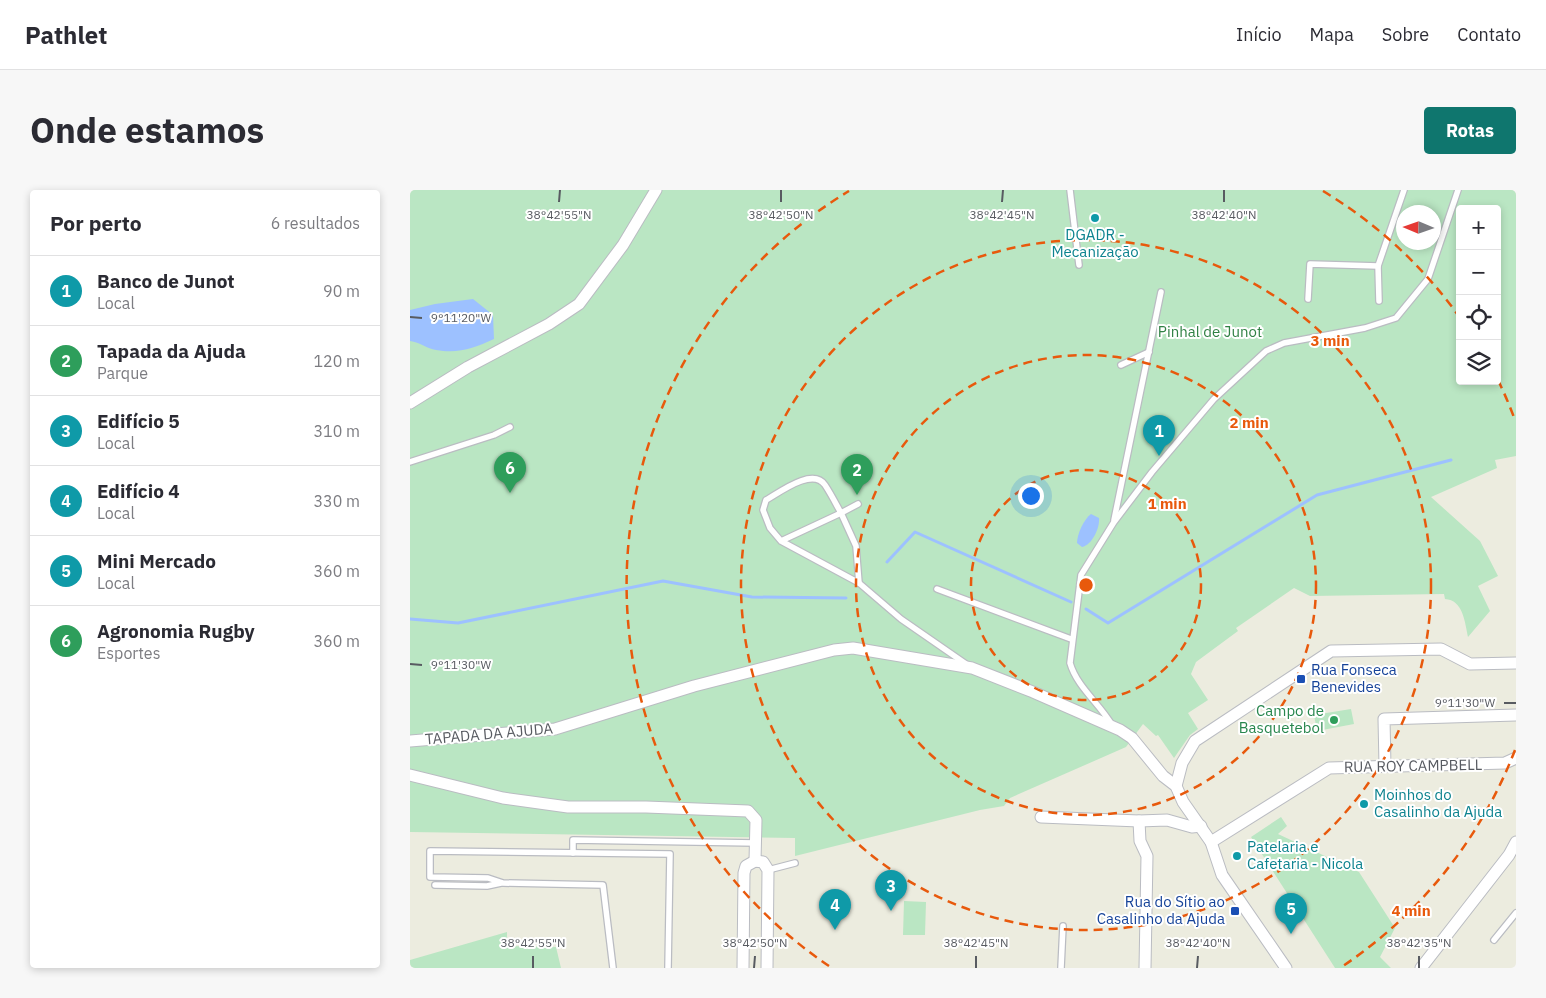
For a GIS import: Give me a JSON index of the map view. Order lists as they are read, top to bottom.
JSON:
{
  "streets": {
    "street": ["TAPADA DA AJUDA", "RUA ROY CAMPBELL"]
  },
  "parks": ["Pinhal de Junot"],
  "places": {
    "other": [
      "DGADR - Mecanização",
      "Campo de Basquetebol",
      "Moinhos do Casalinho da Ajuda",
      "Patelaria e Cafetaria - Nicola"
    ],
    "transit": ["Rua Fonseca Benevides", "Rua do Sítio ao Casalinho da Ajuda"]
  },
  "north": "left",
  "page": {
    "header": "Pathlet",
    "nav": [
      "Início",
      "Mapa",
      "Sobre",
      "Contato"
    ],
    "title": "Onde estamos",
    "buttons": "Rotas",
    "heading": ["Por perto", "6 resultados"],
    "map_buttons": ["+", "−"],
    "list": [
      {
        "mark": "1",
        "name": "Banco de Junot",
        "note": "Local",
        "value": "90 m"
      },
      {
        "mark": "2",
        "name": "Tapada da Ajuda",
        "note": "Parque",
        "value": "120 m"
      },
      {
        "mark": "3",
        "name": "Edifício 5",
        "note": "Local",
        "value": "310 m"
      },
      {
        "mark": "4",
        "name": "Edifício 4",
        "note": "Local",
        "value": "330 m"
      },
      {
        "mark": "5",
        "name": "Mini Mercado",
        "note": "Local",
        "value": "360 m"
      },
      {
        "mark": "6",
        "name": "Agronomia Rugby",
        "note": "Esportes",
        "value": "360 m"
      }
    ],
    "pins": [
      "1",
      "6",
      "2",
      "3",
      "4",
      "5"
    ]
  },
  "coordinates": [
    "38°42'55\"N",
    "38°42'50\"N",
    "38°42'45\"N",
    "38°42'40\"N",
    "9°11'20\"W",
    "9°11'30\"W",
    "38°42'35\"N"
  ],
  "rings": [
    "3 min",
    "2 min",
    "1 min",
    "4 min"
  ]
}
